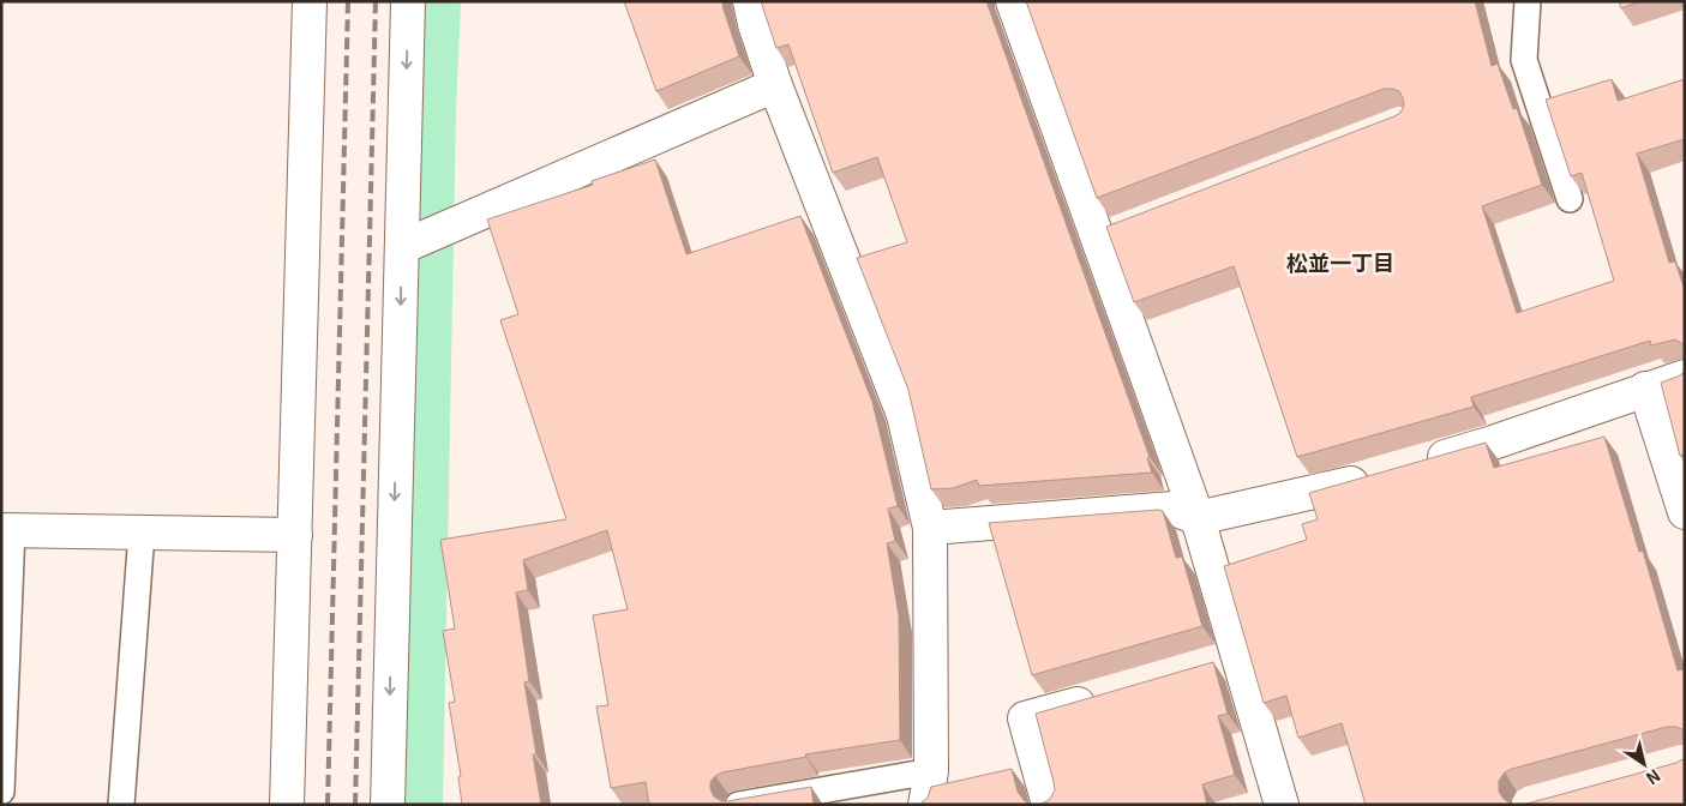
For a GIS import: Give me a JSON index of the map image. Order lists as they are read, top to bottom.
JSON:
{
  "districts": ["松並一丁目"],
  "north": "bottom right"
}
